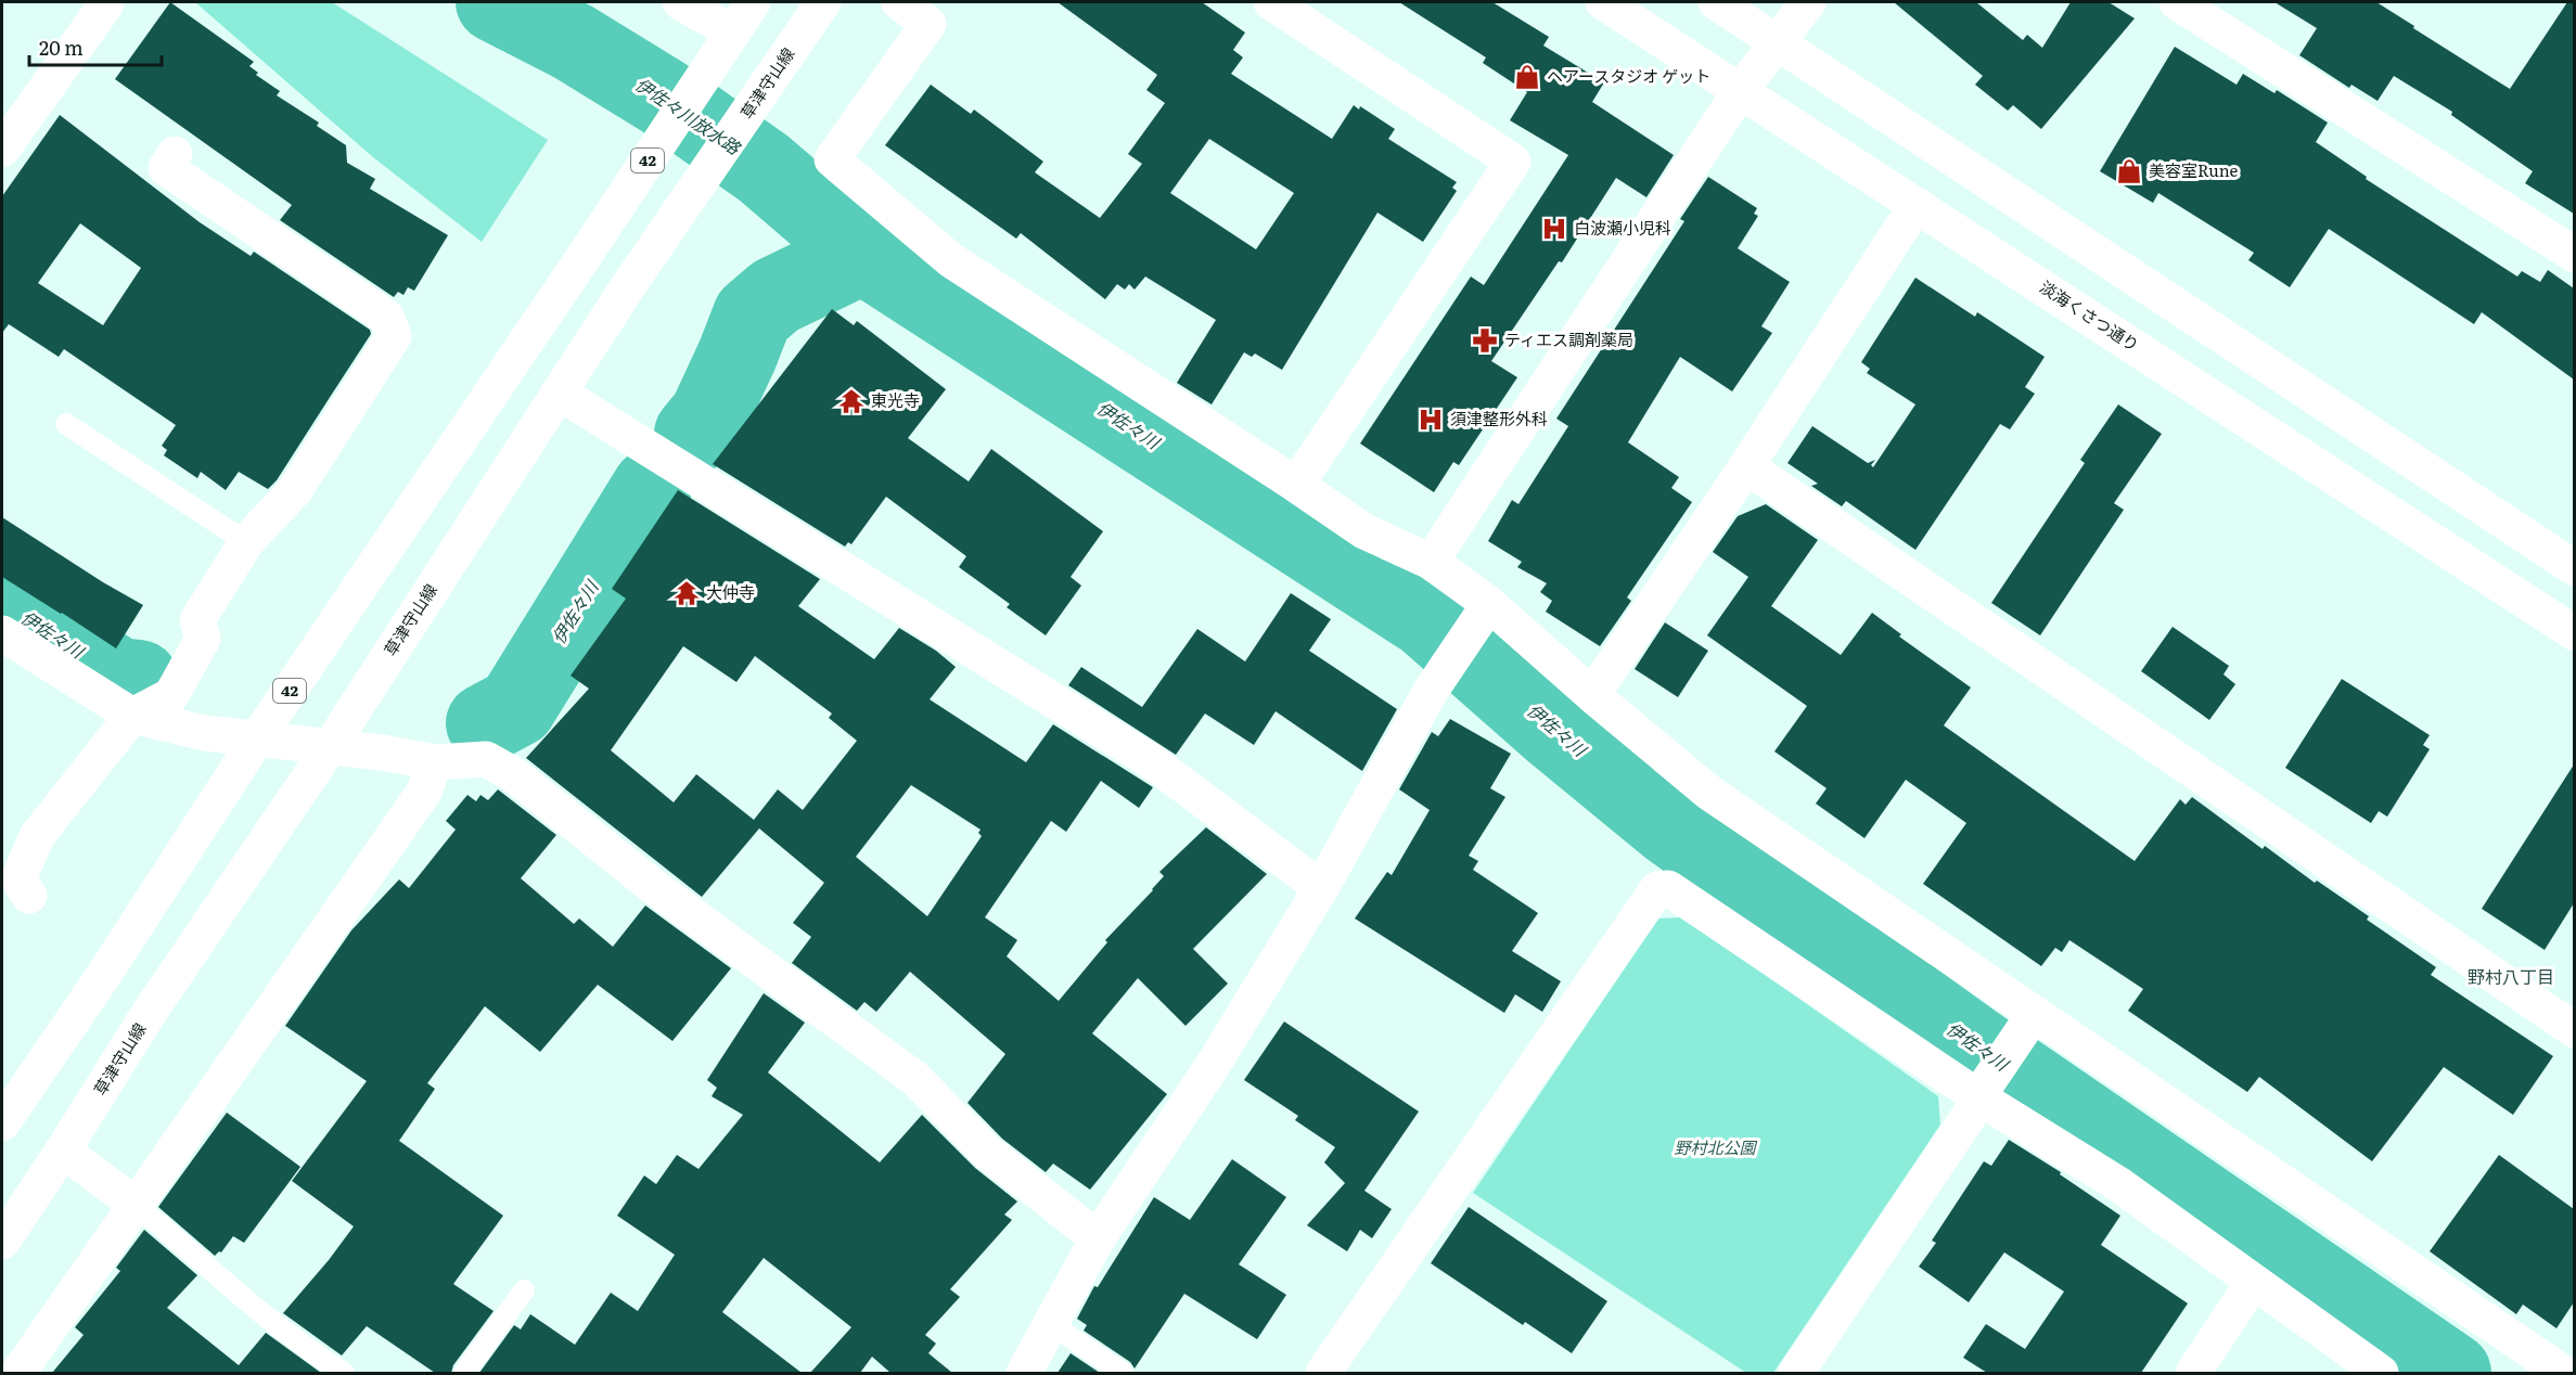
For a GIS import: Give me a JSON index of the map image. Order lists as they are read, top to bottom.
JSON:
{
  "streets": {
    "street": ["草津守山線", "42", "淡海くさつ通り"]
  },
  "districts": ["野村八丁目"],
  "water": ["伊佐々川放水路", "伊佐々川"],
  "parks": ["野村北公園"],
  "places": {
    "shop": ["ヘアースタジオ ゲット", "美容室Rune"],
    "hospital": ["白波瀬小児科", "須津整形外科"],
    "pharmacy": ["ティエス調剤薬局"],
    "temple": ["東光寺", "大仲寺"]
  },
  "scale_bar": "20 m"
}
